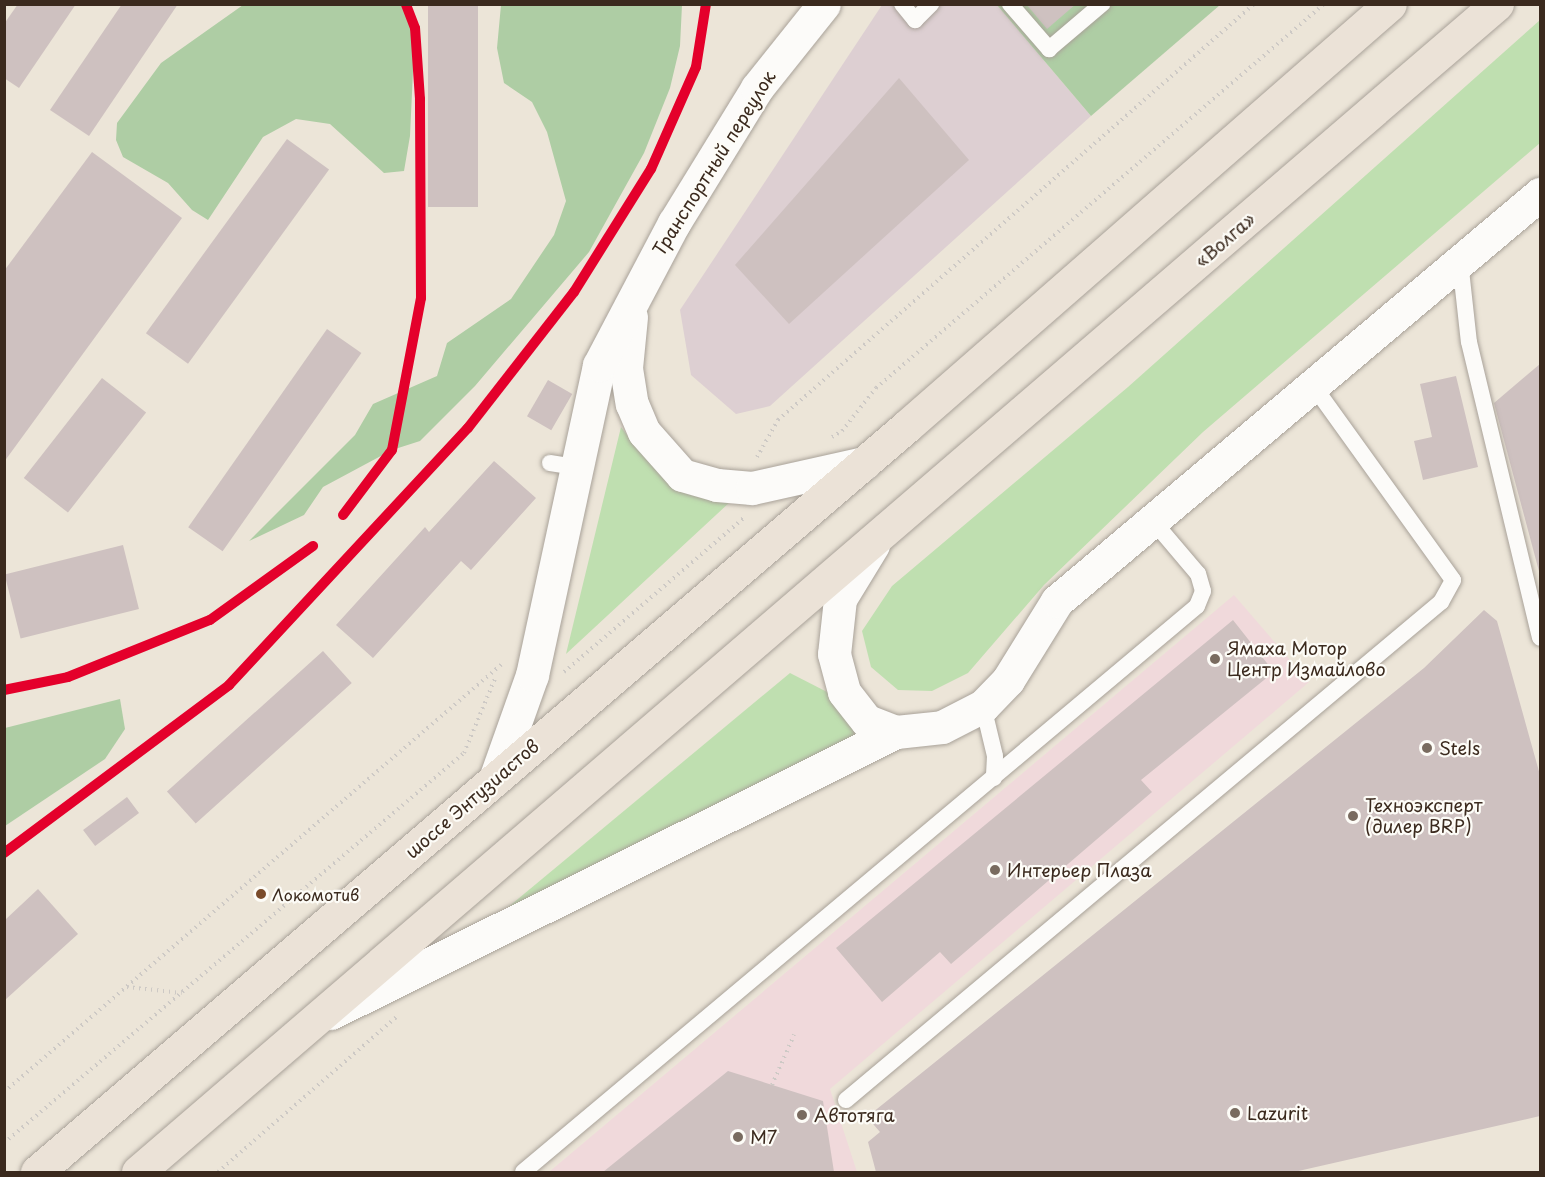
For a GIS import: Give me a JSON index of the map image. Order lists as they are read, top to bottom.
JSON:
{
  "streets": {
    "highway": ["«Волга»", "шоссе Энтузиастов"],
    "street": ["Транспортный переулок"]
  },
  "crossings": [
    ["Транспортный переулок", "шоссе Энтузиастов"]
  ],
  "places": [
    "Ямаха Мотор Центр Измайлово",
    "Stels",
    "Техноэксперт (дилер BRP)",
    "Интерьер Плаза",
    "Локомотив",
    "Lazurit",
    "Автотяга",
    "М7"
  ]
}
